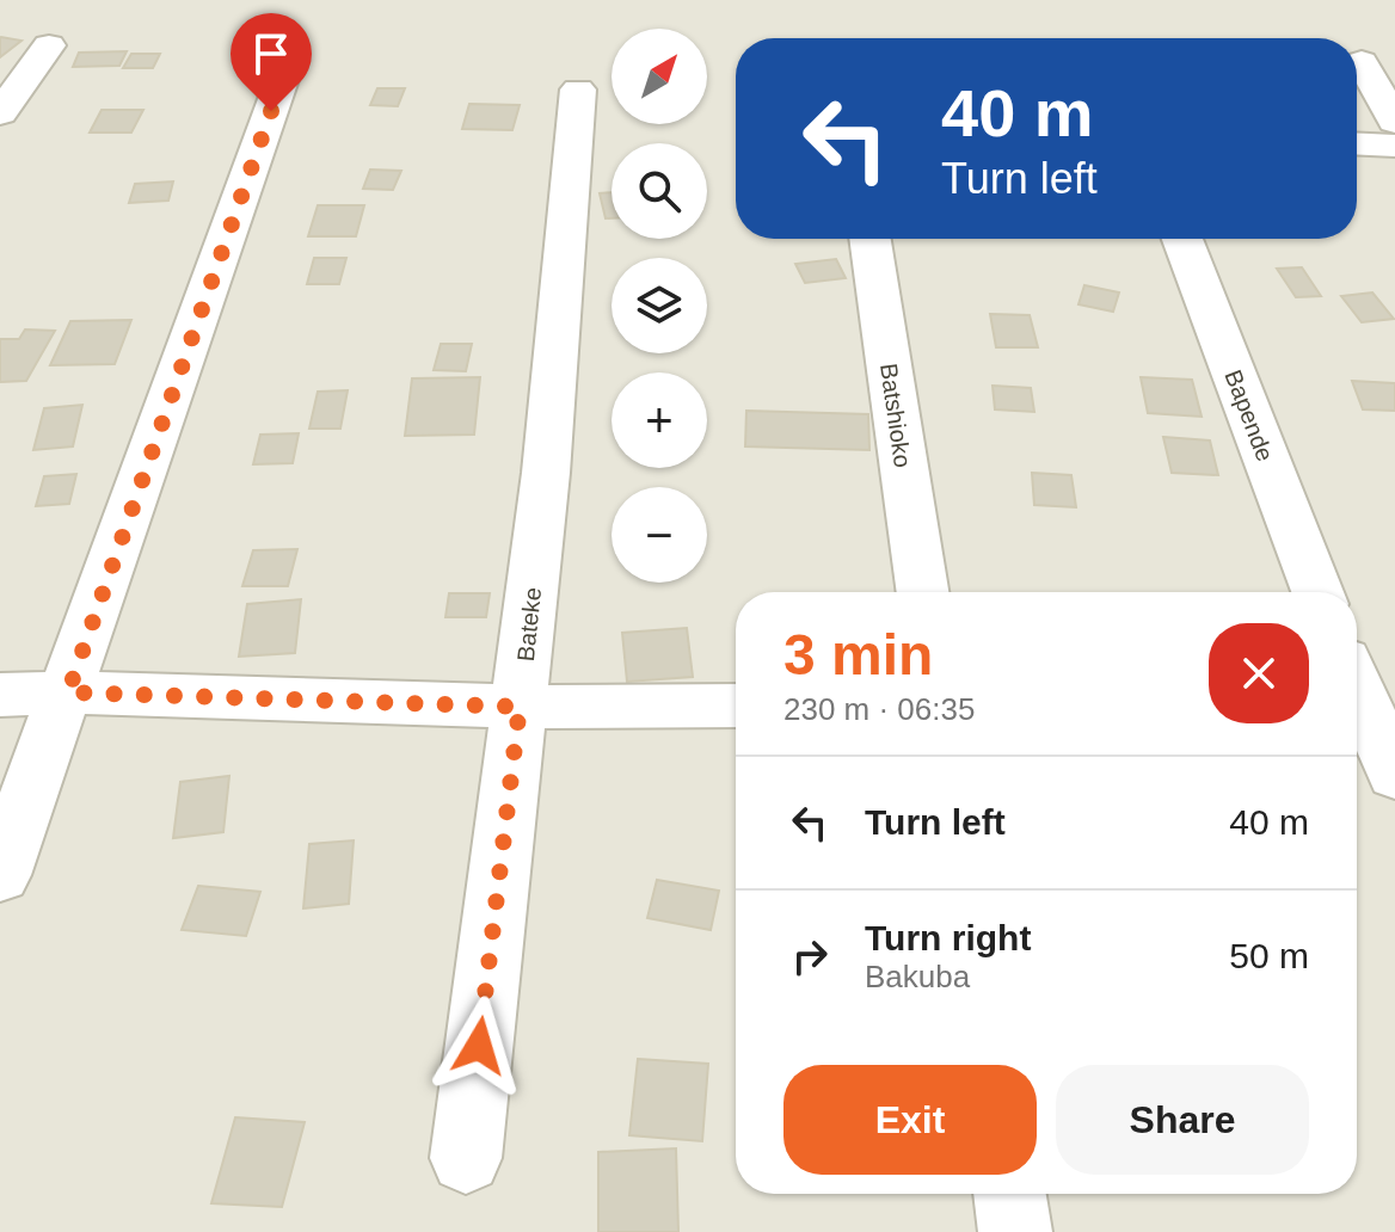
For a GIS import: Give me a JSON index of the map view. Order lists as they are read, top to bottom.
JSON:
{
  "streets": {
    "street": ["Batshioko", "Bapende", "Bateke"]
  },
  "north": "top right",
  "page": {
    "map_buttons": ["+", "−"],
    "turn": ["40 m", "Turn left"],
    "heading": ["3 min", "230 m · 06:35"],
    "list": [
      {
        "name": "Turn left",
        "value": "40 m"
      },
      {
        "name": "Turn right",
        "note": "Bakuba",
        "value": "50 m"
      }
    ],
    "buttons": ["Exit", "Share"]
  }
}
